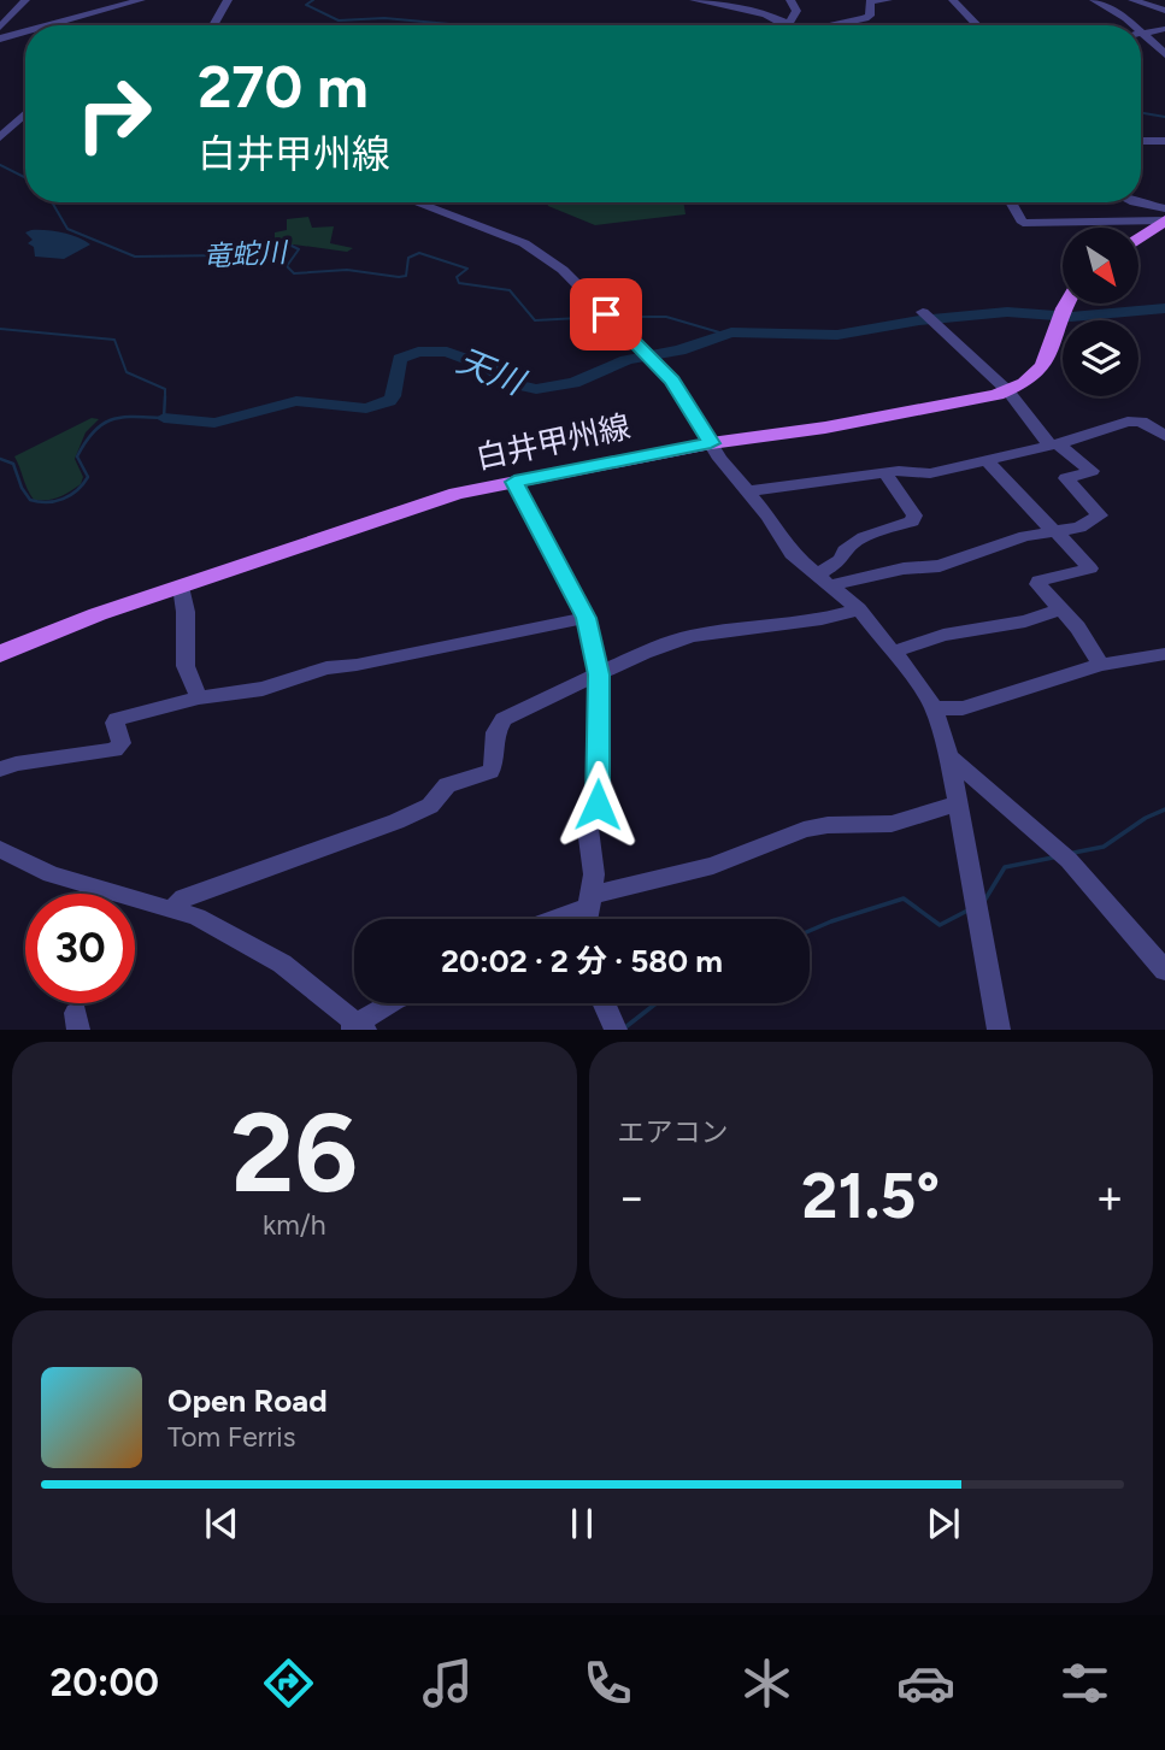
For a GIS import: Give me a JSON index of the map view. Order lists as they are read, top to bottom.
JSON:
{
  "streets": {
    "main road": ["白井甲州線"]
  },
  "water": ["竜蛇川", "天川"],
  "north": "bottom right",
  "page": {
    "turn": ["270 m", "白井甲州線"],
    "limit": "30",
    "trip": "20:02 · 2 分 · 580 m",
    "tile": [
      ["26", "km/h"],
      "エアコン"
    ],
    "heat": ["−", "21.5°", "+"],
    "song": ["Open Road", "Tom Ferris"],
    "tabs": "20:00"
  }
}
